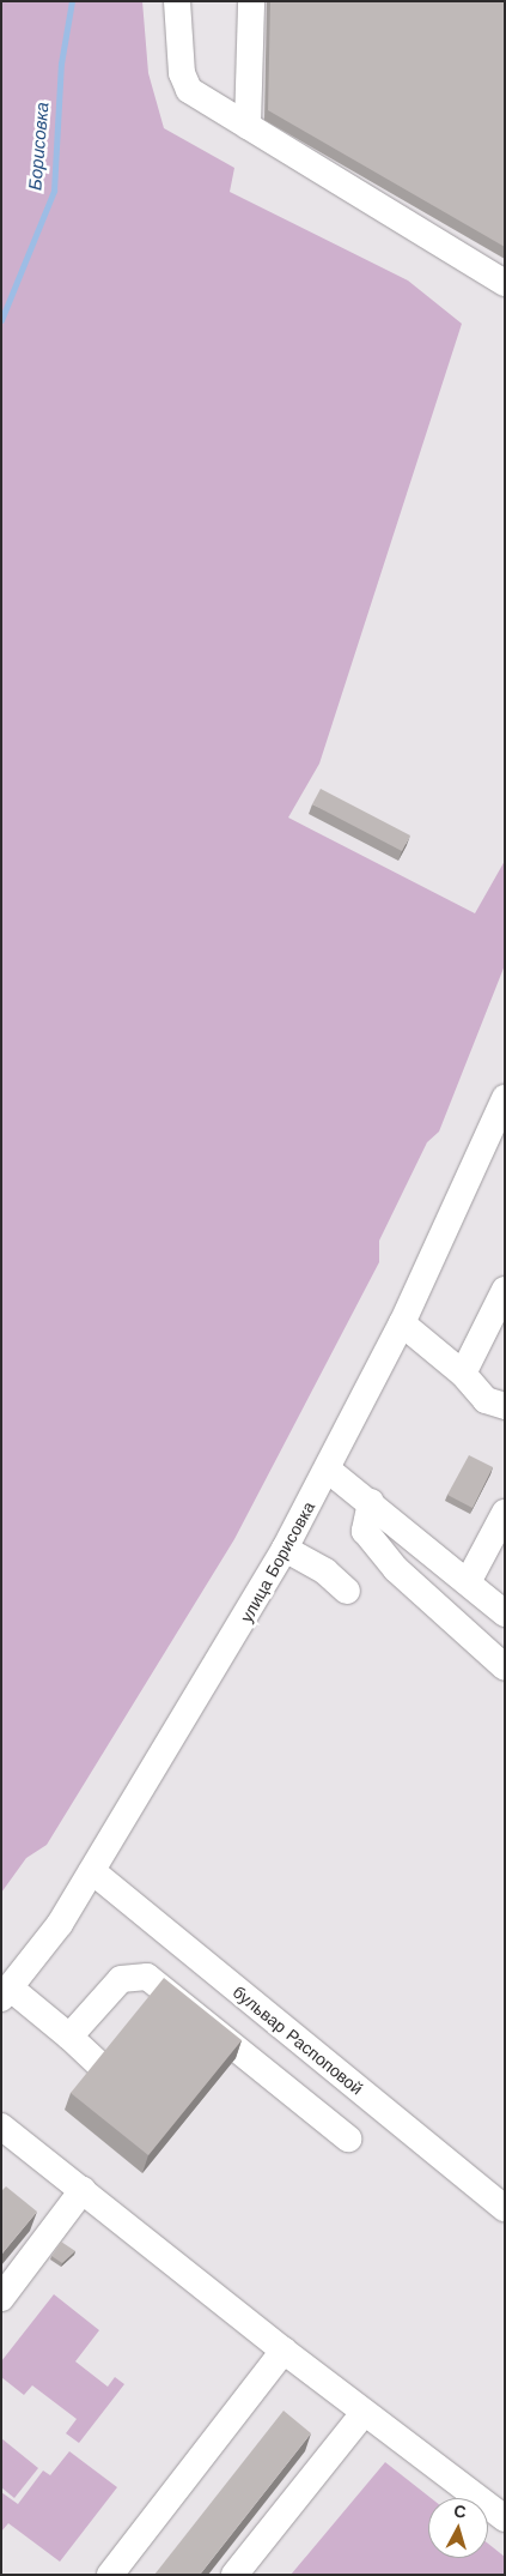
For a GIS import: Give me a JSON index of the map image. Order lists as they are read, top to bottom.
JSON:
{
  "streets": {
    "street": ["улица Борисовка", "бульвар Распоповой"]
  },
  "crossings": [
    ["улица Борисовка", "бульвар Распоповой"]
  ],
  "water": ["Борисовка"],
  "north": "top"
}
